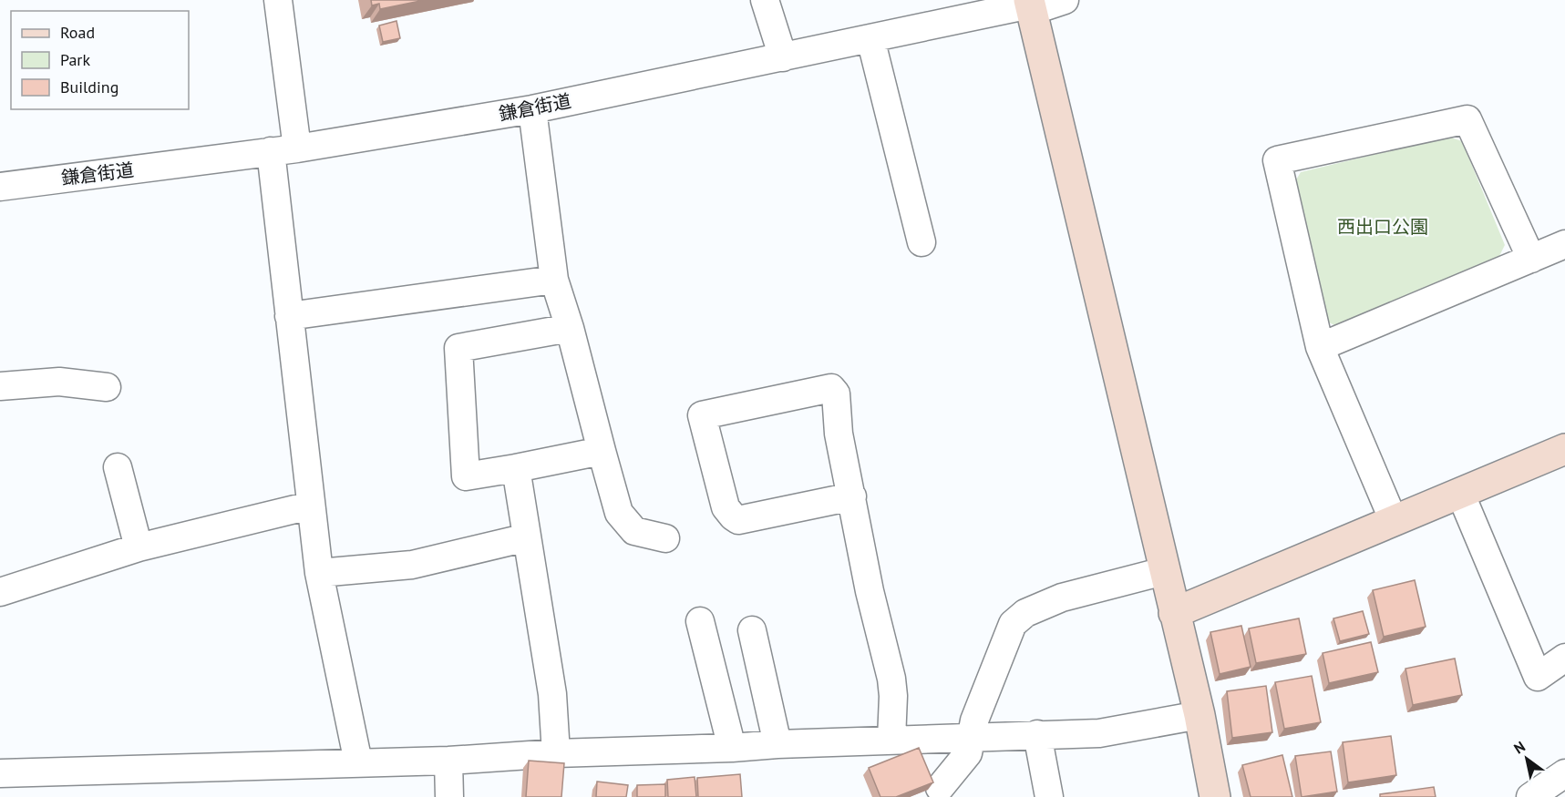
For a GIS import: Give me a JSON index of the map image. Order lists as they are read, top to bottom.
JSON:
{
  "streets": {
    "street": ["鎌倉街道"]
  },
  "parks": ["西出口公園"],
  "legend": ["Road", "Park", "Building"],
  "north": "top left"
}
